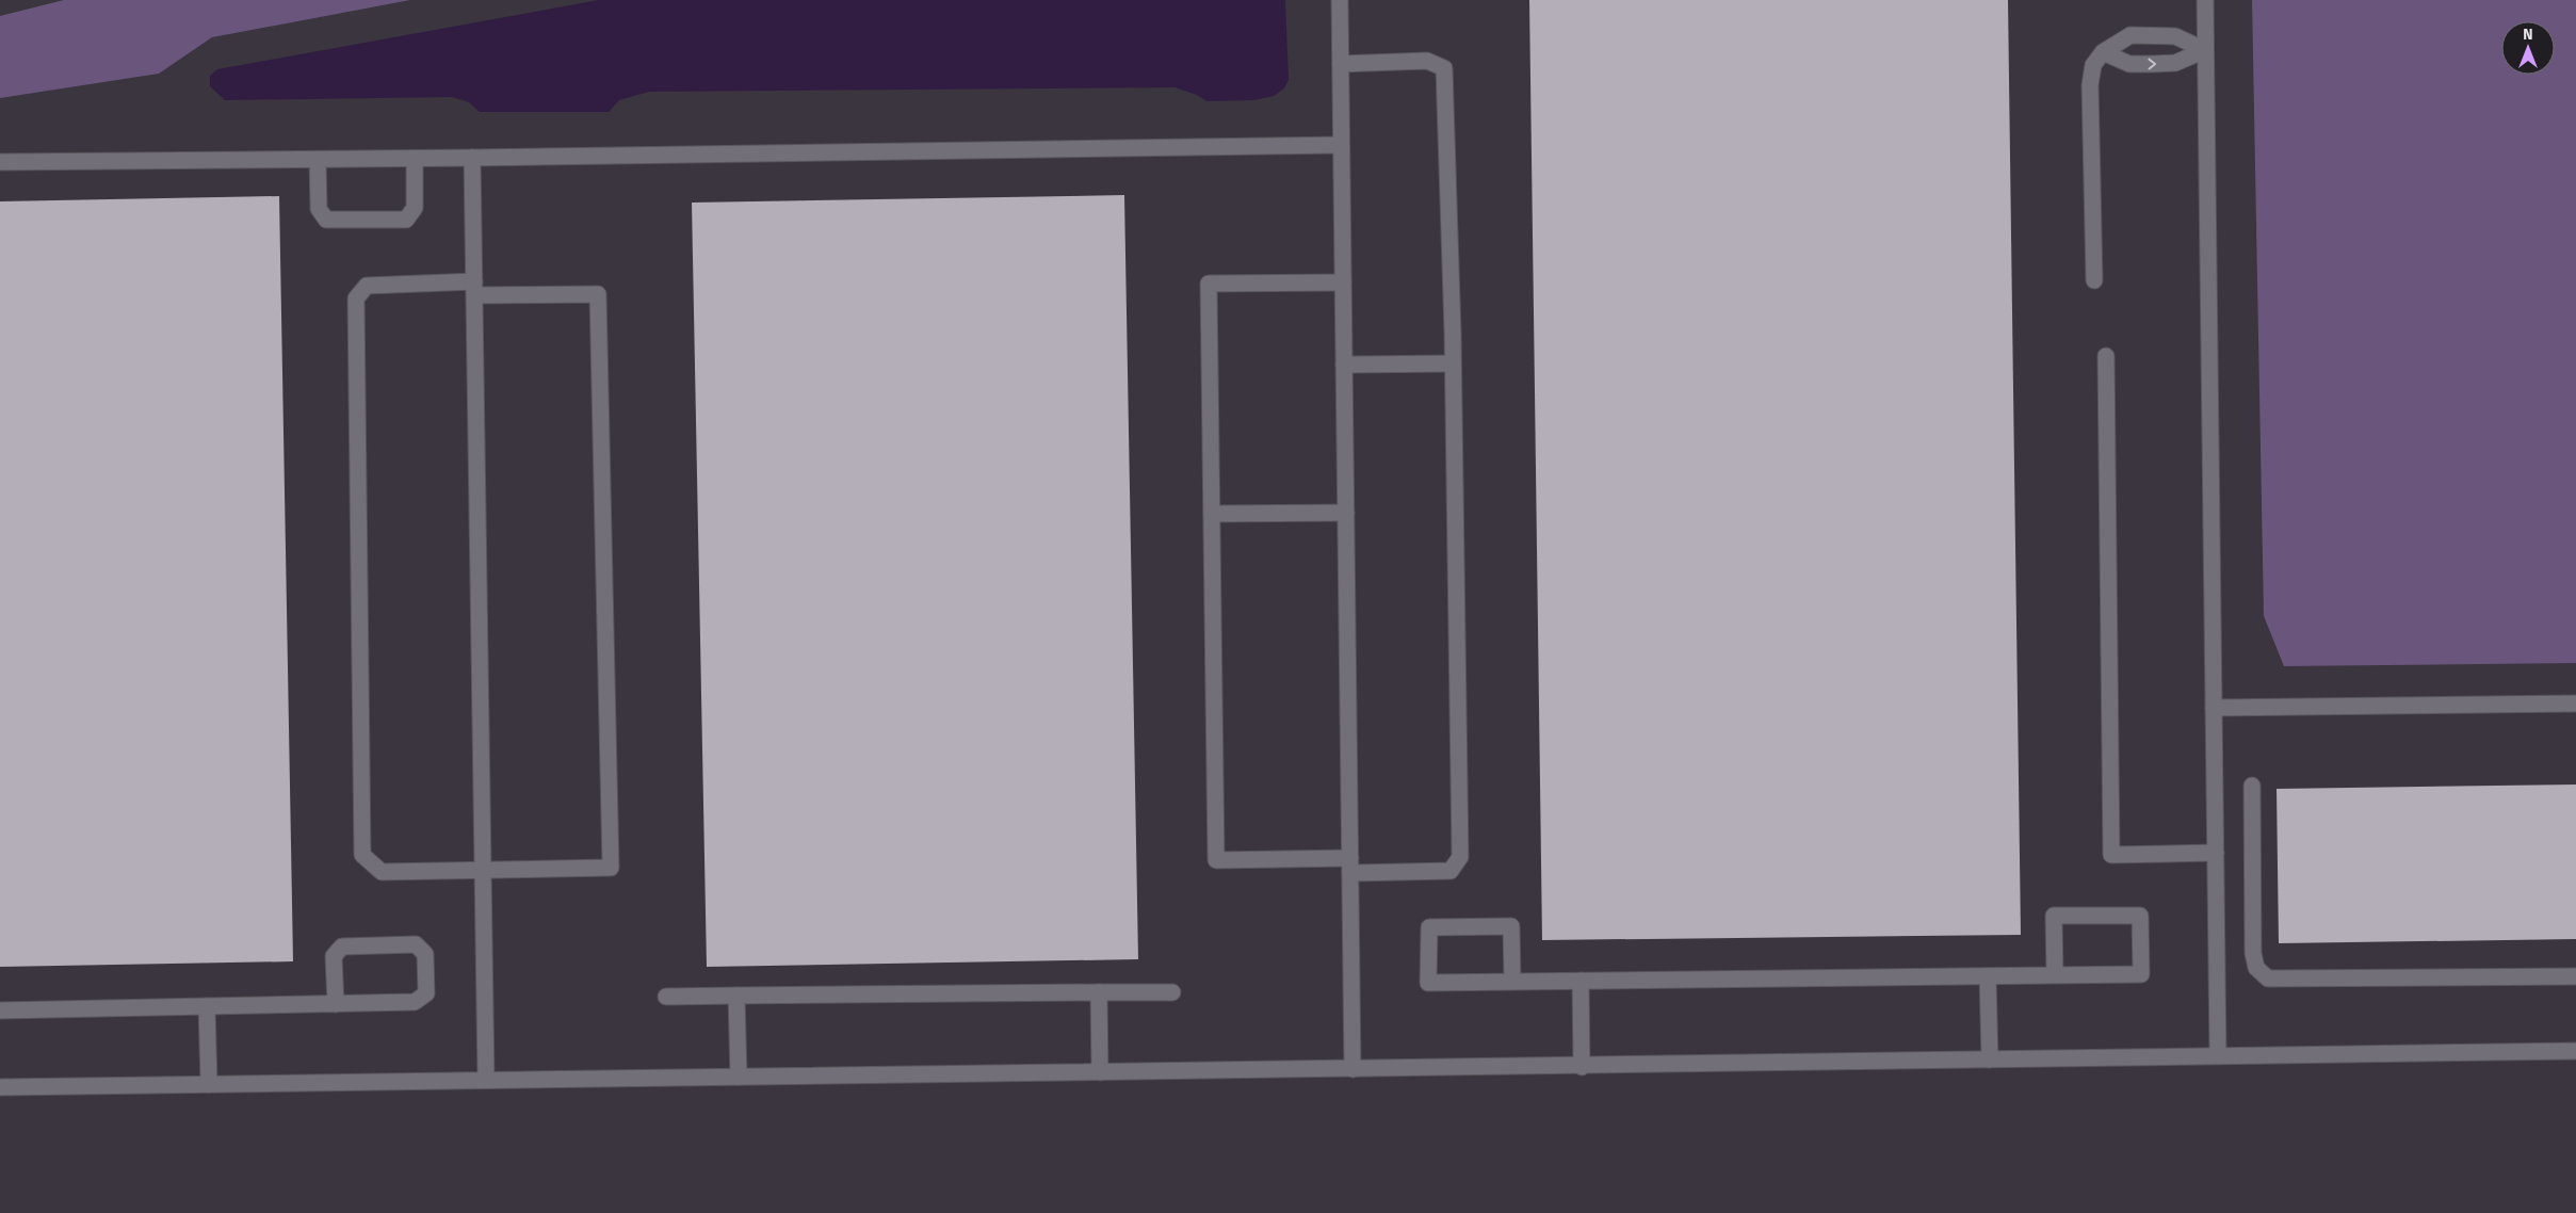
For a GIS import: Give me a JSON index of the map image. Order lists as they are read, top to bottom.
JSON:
{
  "north": "top"
}
